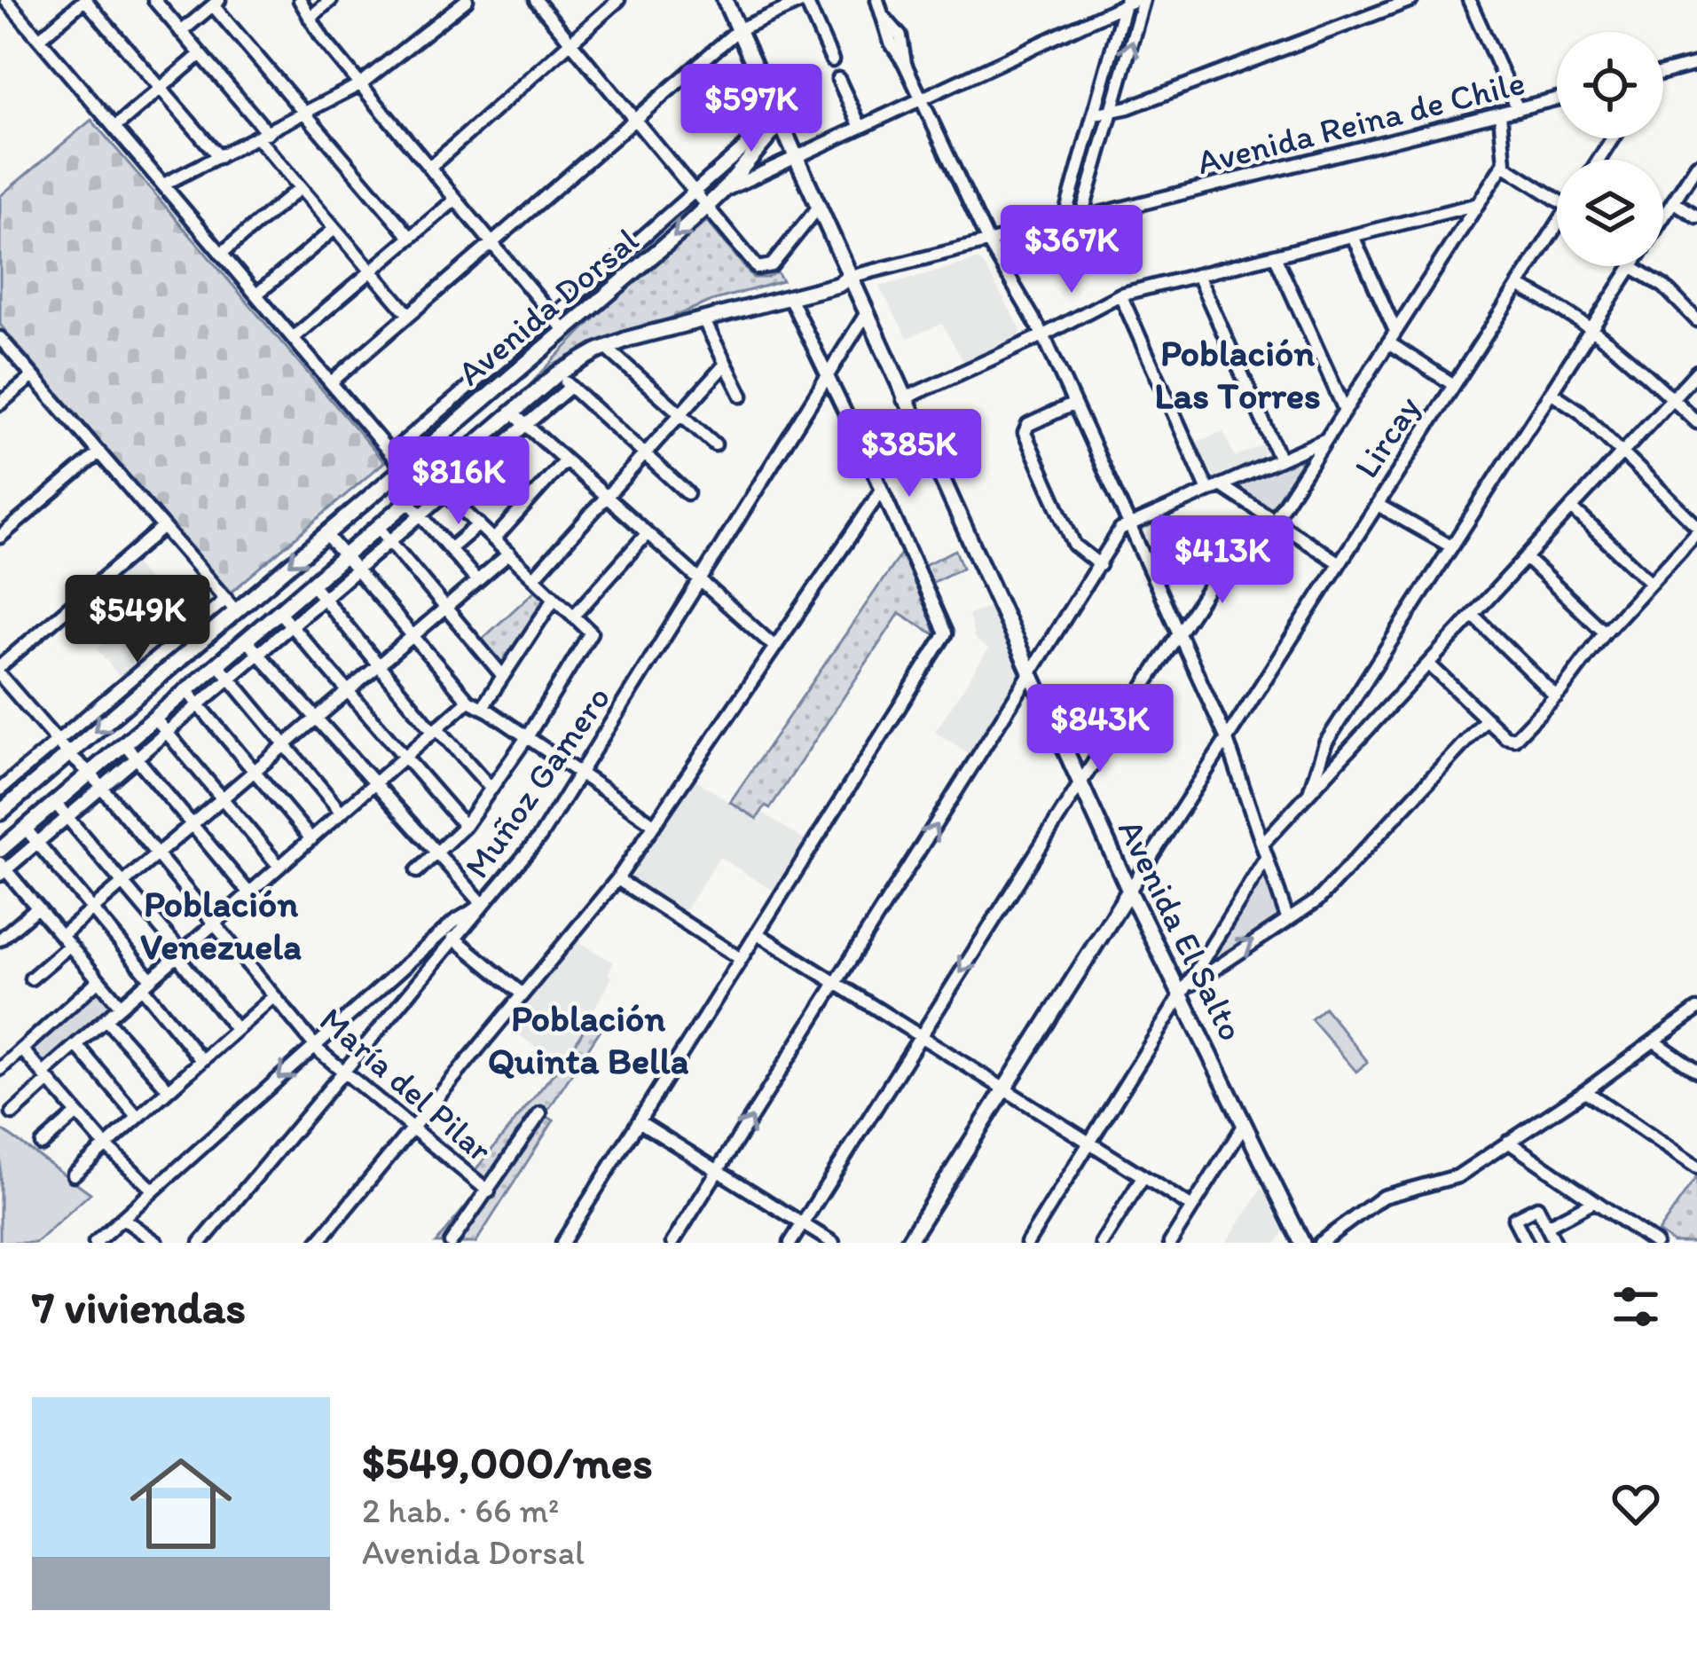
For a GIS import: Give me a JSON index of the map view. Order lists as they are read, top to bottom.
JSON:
{
  "streets": {
    "main road": ["Avenida Dorsal", "Lircay", "Avenida El Salto"],
    "street": ["Avenida Reina de Chile", "Muñoz Gamero", "María del Pilar"]
  },
  "crossings": [
    ["Avenida Reina de Chile", "Avenida Dorsal"],
    ["Avenida Reina de Chile", "Avenida El Salto"],
    ["Avenida Dorsal", "Avenida El Salto"],
    ["Avenida Dorsal", "María del Pilar"],
    ["Lircay", "Avenida El Salto"],
    ["Muñoz Gamero", "Avenida El Salto"],
    ["Muñoz Gamero", "María del Pilar"]
  ],
  "districts": ["Población Las Torres", "Población Venezuela", "Población Quinta Bella"],
  "page": {
    "price": [
      "$597K",
      "$367K",
      "$385K",
      "$816K",
      "$413K",
      "$549K",
      "$843K"
    ],
    "heading": "7 viviendas",
    "list": [
      {
        "name": "$549,000/mes",
        "note": "2 hab. · 66 m² · Avenida Dorsal"
      }
    ]
  }
}
